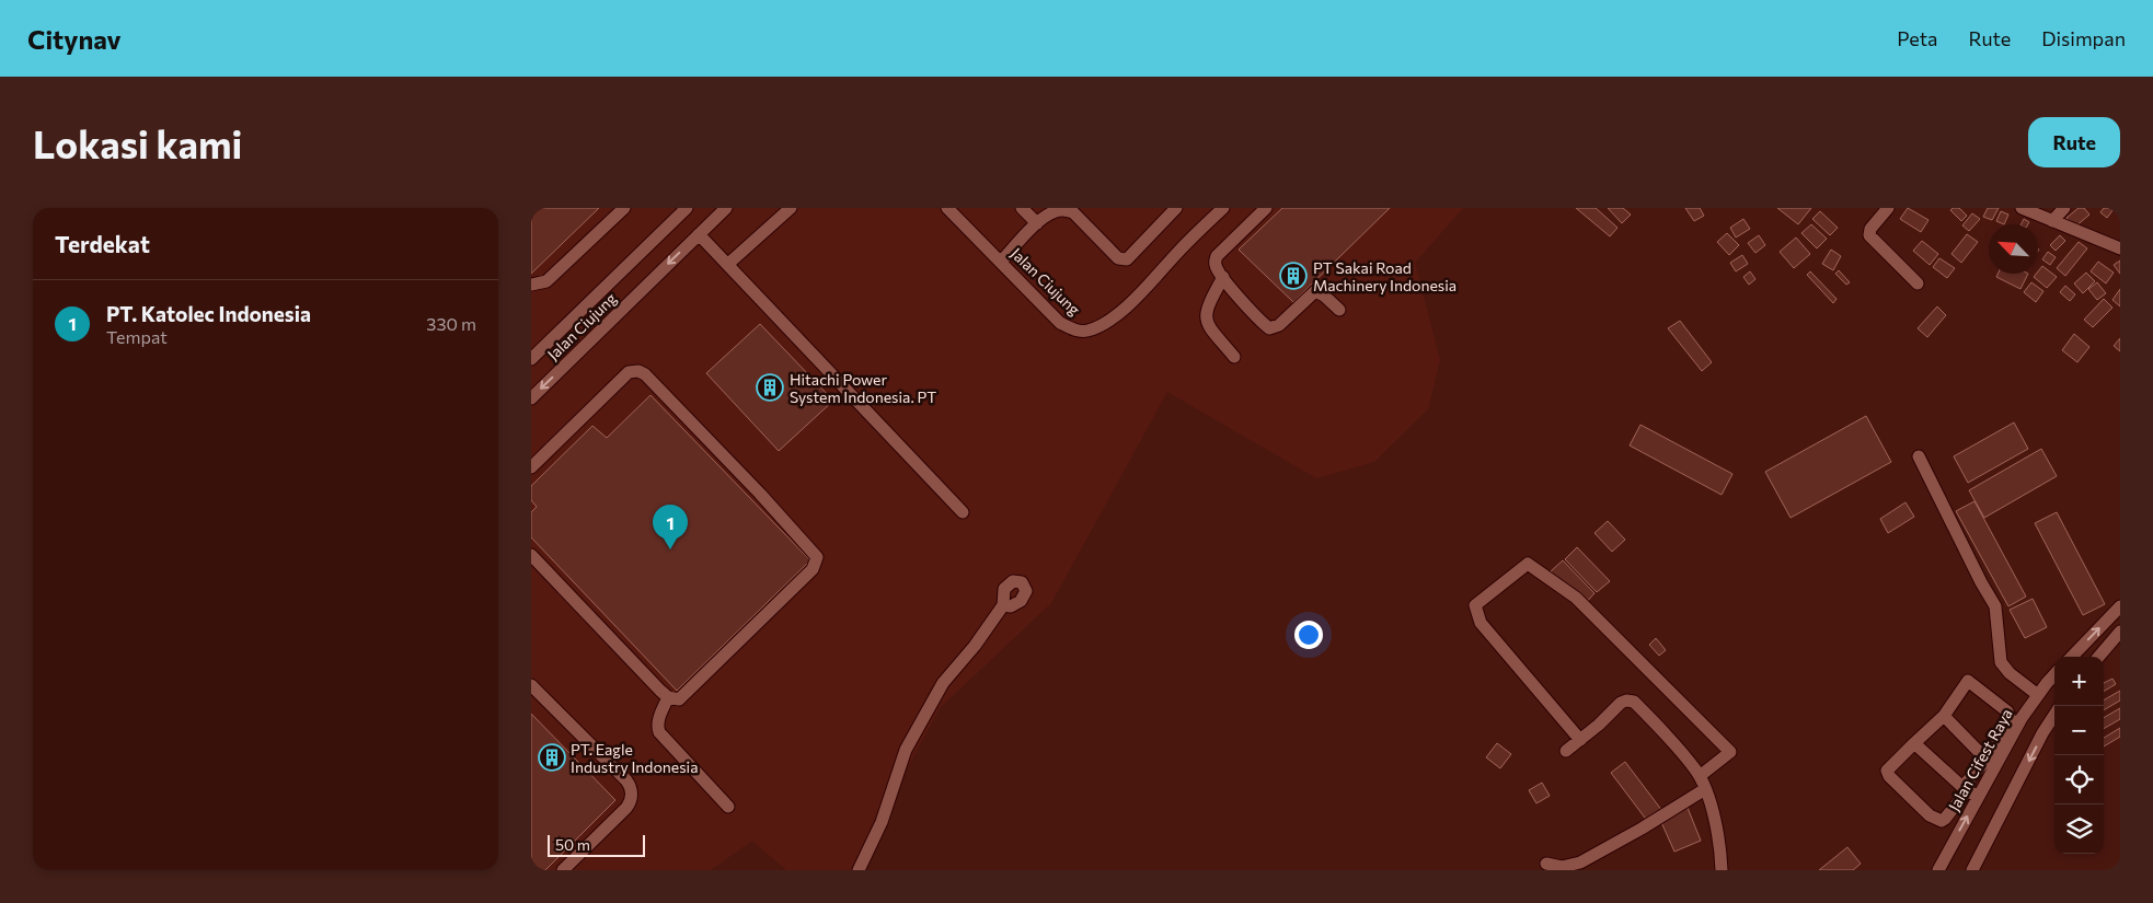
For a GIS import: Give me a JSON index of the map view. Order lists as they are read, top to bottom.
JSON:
{
  "streets": {
    "street": ["Jalan Ciujung", "Jalan Cifest Raya"]
  },
  "places": {
    "building": ["PT Sakai Road Machinery Indonesia", "Hitachi Power System Indonesia. PT", "PT. Eagle Industry Indonesia"]
  },
  "scale_bar": "50 m",
  "north": "top left",
  "page": {
    "header": "Citynav",
    "nav": ["Peta", "Rute", "Disimpan"],
    "buttons": "Rute",
    "title": "Lokasi kami",
    "heading": "Terdekat",
    "list": [
      {
        "mark": "1",
        "name": "PT. Katolec Indonesia",
        "note": "Tempat",
        "value": "330 m"
      }
    ],
    "pins": "1",
    "map_buttons": ["+", "−"],
    "scale": "50 m"
  }
}
